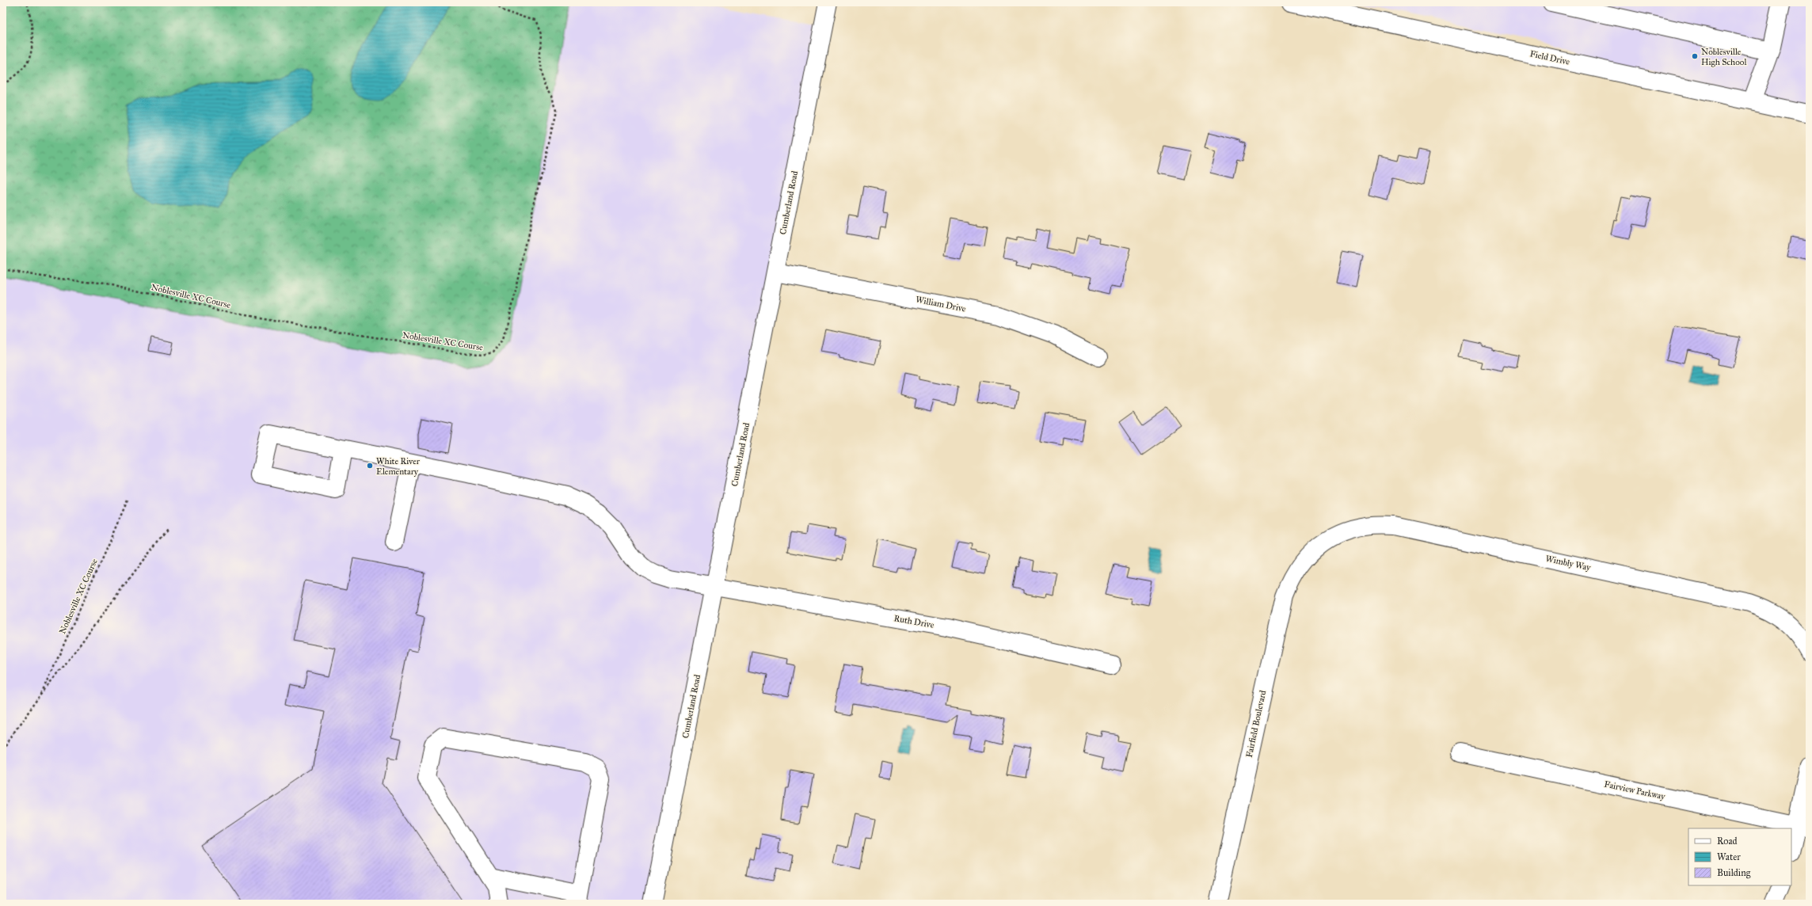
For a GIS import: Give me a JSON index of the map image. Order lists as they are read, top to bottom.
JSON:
{
  "streets": {
    "street": [
      "Field Drive",
      "Cumberland Road",
      "William Drive",
      "Wimbly Way",
      "Ruth Drive",
      "Fairfield Boulevard",
      "Fairview Parkway"
    ],
    "path": ["Noblesville XC Course"]
  },
  "crossings": [
    ["Cumberland Road", "William Drive"],
    ["Cumberland Road", "Ruth Drive"],
    ["Wimbly Way", "Fairfield Boulevard"]
  ],
  "places": ["Noblesville High School", "White River Elementary"],
  "legend": ["Road", "Water", "Building"]
}
